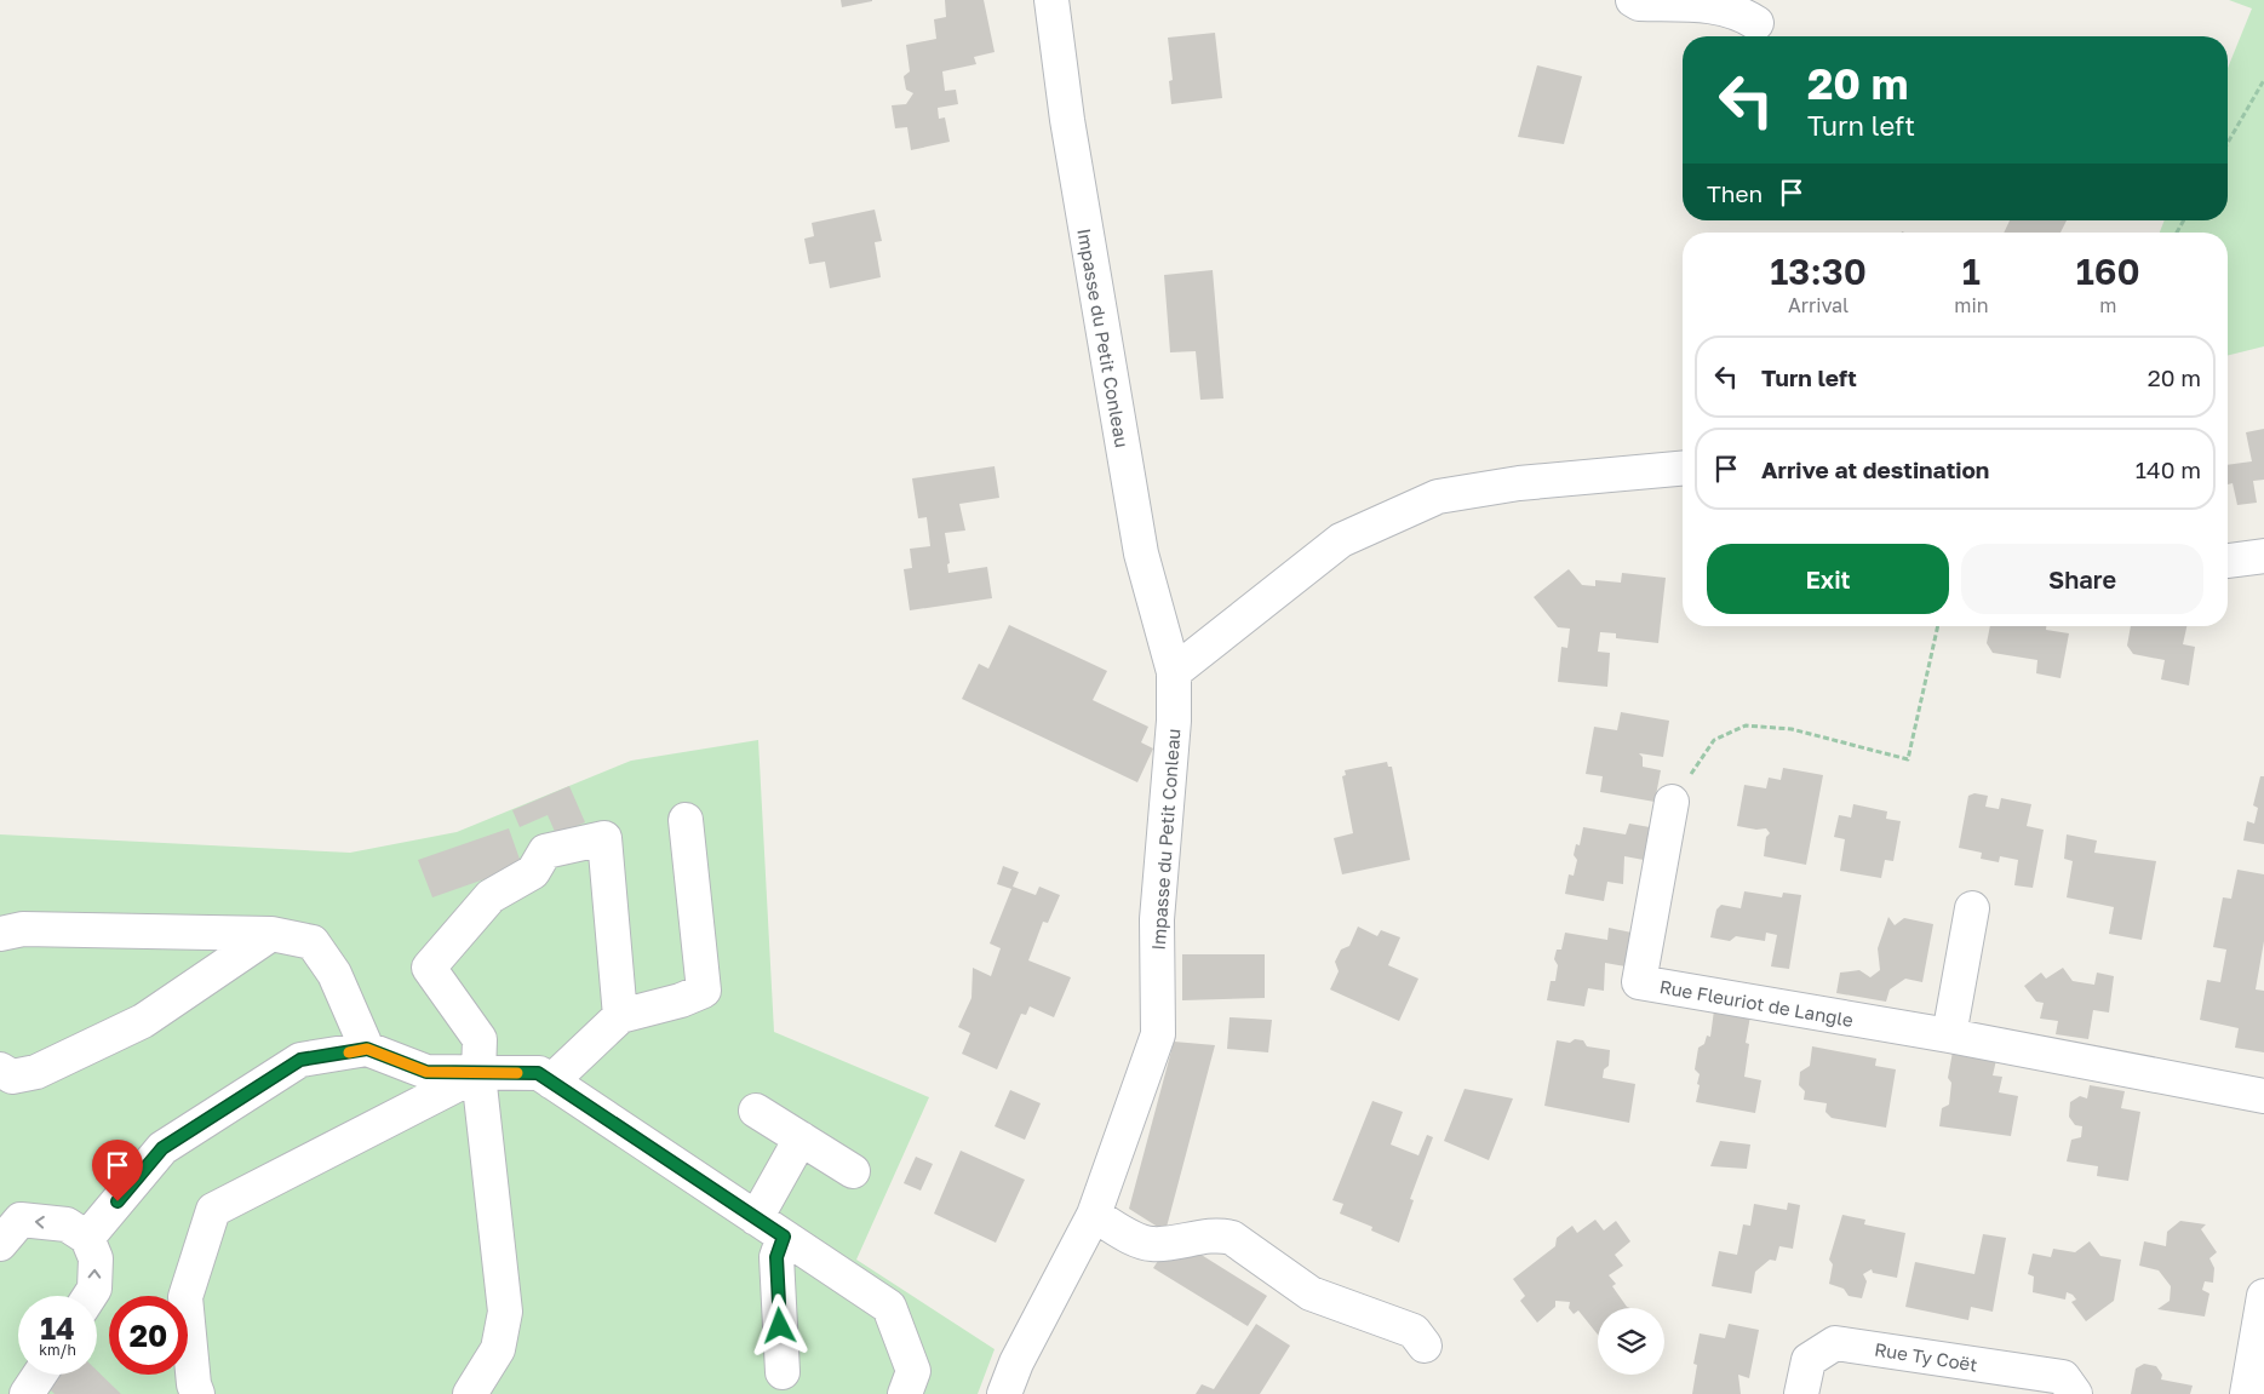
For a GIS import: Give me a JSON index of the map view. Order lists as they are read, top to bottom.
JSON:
{
  "streets": {
    "street": ["Impasse du Petit Conleau", "Rue Fleuriot de Langle", "Rue Ty Coët"]
  },
  "page": {
    "turn": ["20 m", "Turn left"],
    "then": "Then",
    "eta": [
      "13:30",
      "Arrival",
      "1",
      "min",
      "160",
      "m"
    ],
    "list": [
      {
        "name": "Turn left",
        "value": "20 m"
      },
      {
        "name": "Arrive at destination",
        "value": "140 m"
      }
    ],
    "buttons": ["Exit", "Share"],
    "speed": "14 km/h",
    "limit": "20"
  }
}
